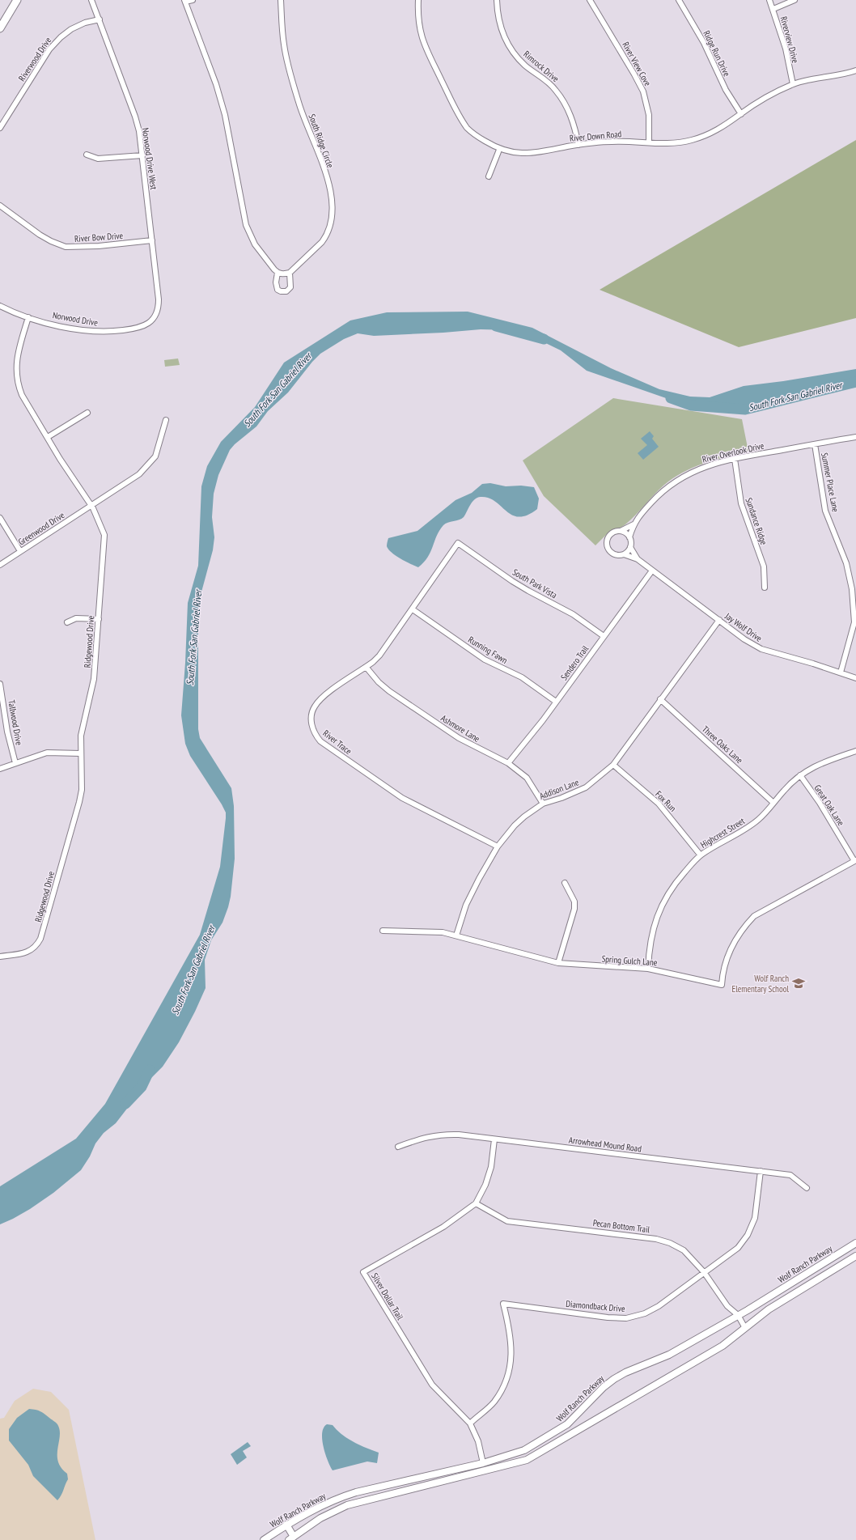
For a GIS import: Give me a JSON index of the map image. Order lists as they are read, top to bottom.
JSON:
{
  "streets": {
    "street": [
      "Riverview Drive",
      "Ridge Run Drive",
      "Riverwood Drive",
      "River View Cove",
      "Rimrock Drive",
      "River Down Road",
      "South Ridge Circle",
      "Norwood Drive West",
      "River Bow Drive",
      "Norwood Drive",
      "River Overlook Drive",
      "Summer Place Lane",
      "Sundance Ridge",
      "Greenwood Drive",
      "South Park Vista",
      "Jay Wolf Drive",
      "Ridgewood Drive",
      "Running Fawn",
      "Sendero Trail",
      "Tallwood Drive",
      "Ashmore Lane",
      "River Trace",
      "Three Oaks Lane",
      "Addison Lane",
      "Fox Run",
      "Great Oak Lane",
      "Highcrest Street",
      "Spring Gulch Lane",
      "Arrowhead Mound Road",
      "Pecan Bottom Trail",
      "Wolf Ranch Parkway",
      "Silver Dollar Trail",
      "Diamondback Drive"
    ]
  },
  "crossings": [
    ["Riverview Drive", "River Down Road"],
    ["Ridge Run Drive", "River Down Road"],
    ["Riverwood Drive", "Norwood Drive West"],
    ["River View Cove", "River Down Road"],
    ["Rimrock Drive", "River Down Road"],
    ["Norwood Drive West", "River Bow Drive"],
    ["Norwood Drive West", "Norwood Drive"],
    ["Norwood Drive", "Ridgewood Drive"],
    ["River Overlook Drive", "Summer Place Lane"],
    ["River Overlook Drive", "Sundance Ridge"],
    ["Summer Place Lane", "Jay Wolf Drive"],
    ["Greenwood Drive", "Ridgewood Drive"],
    ["South Park Vista", "Sendero Trail"],
    ["South Park Vista", "River Trace"],
    ["Jay Wolf Drive", "Sendero Trail"],
    ["Jay Wolf Drive", "Addison Lane"],
    ["Running Fawn", "Sendero Trail"],
    ["Running Fawn", "River Trace"],
    ["Sendero Trail", "Ashmore Lane"],
    ["Ashmore Lane", "River Trace"],
    ["Ashmore Lane", "Addison Lane"],
    ["River Trace", "Addison Lane"],
    ["Three Oaks Lane", "Addison Lane"],
    ["Three Oaks Lane", "Highcrest Street"],
    ["Addison Lane", "Fox Run"],
    ["Addison Lane", "Spring Gulch Lane"],
    ["Fox Run", "Highcrest Street"],
    ["Great Oak Lane", "Highcrest Street"],
    ["Great Oak Lane", "Spring Gulch Lane"],
    ["Highcrest Street", "Spring Gulch Lane"],
    ["Arrowhead Mound Road", "Silver Dollar Trail"],
    ["Arrowhead Mound Road", "Diamondback Drive"],
    ["Pecan Bottom Trail", "Wolf Ranch Parkway"],
    ["Pecan Bottom Trail", "Silver Dollar Trail"],
    ["Pecan Bottom Trail", "Diamondback Drive"],
    ["Wolf Ranch Parkway", "Silver Dollar Trail"],
    ["Silver Dollar Trail", "Diamondback Drive"]
  ],
  "water": ["South Fork San Gabriel River"],
  "places": {
    "school or university": ["Wolf Ranch Elementary School"]
  }
}
